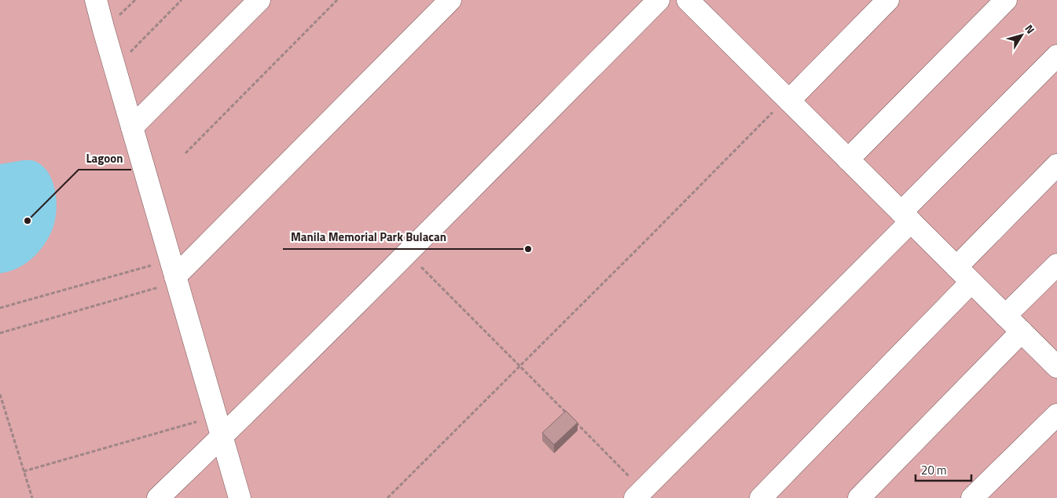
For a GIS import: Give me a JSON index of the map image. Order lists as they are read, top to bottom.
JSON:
{
  "places": ["Lagoon", "Manila Memorial Park Bulacan"],
  "scale_bar": "20 m",
  "north": "top right"
}
